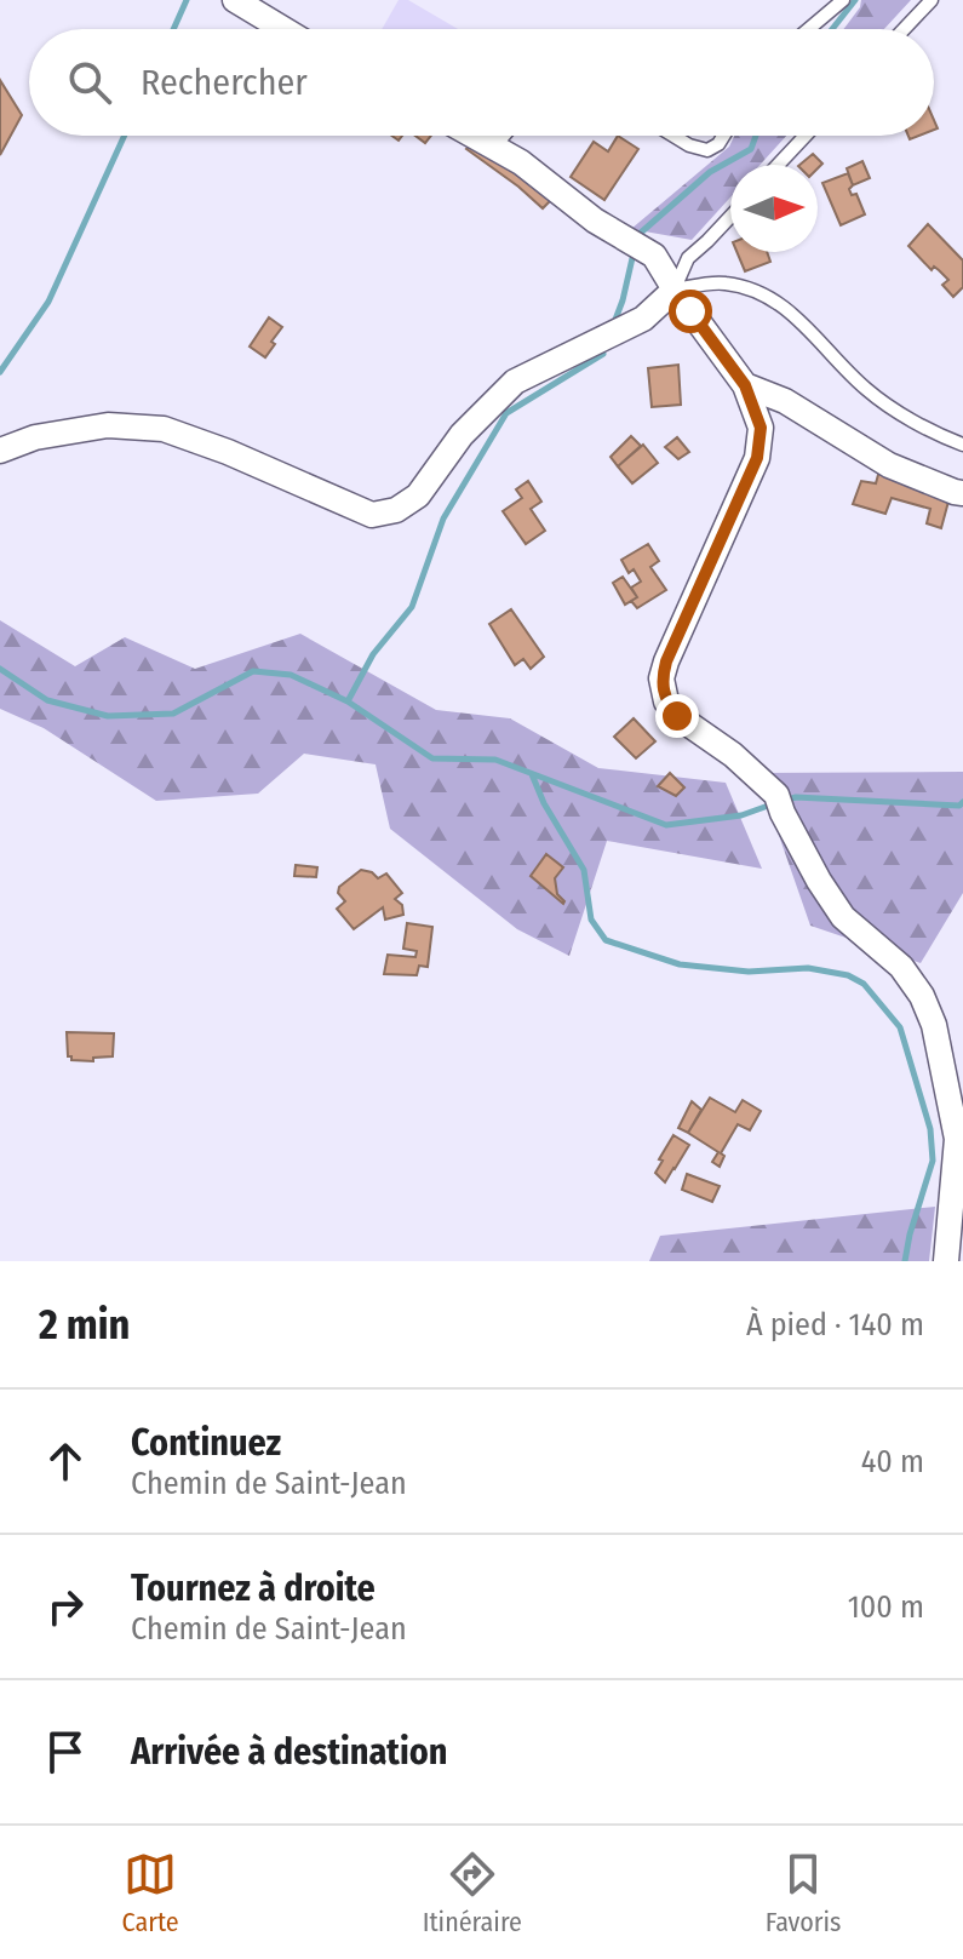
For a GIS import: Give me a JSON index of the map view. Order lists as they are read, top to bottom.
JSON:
{
  "north": "right",
  "page": {
    "search": "Rechercher",
    "heading": ["2 min", "À pied · 140 m"],
    "list": [
      ["Continuez", "Chemin de Saint-Jean", "40 m"],
      ["Tournez à droite", "Chemin de Saint-Jean", "100 m"],
      "Arrivée à destination"
    ],
    "nav": ["Carte", "Itinéraire", "Favoris"]
  }
}
